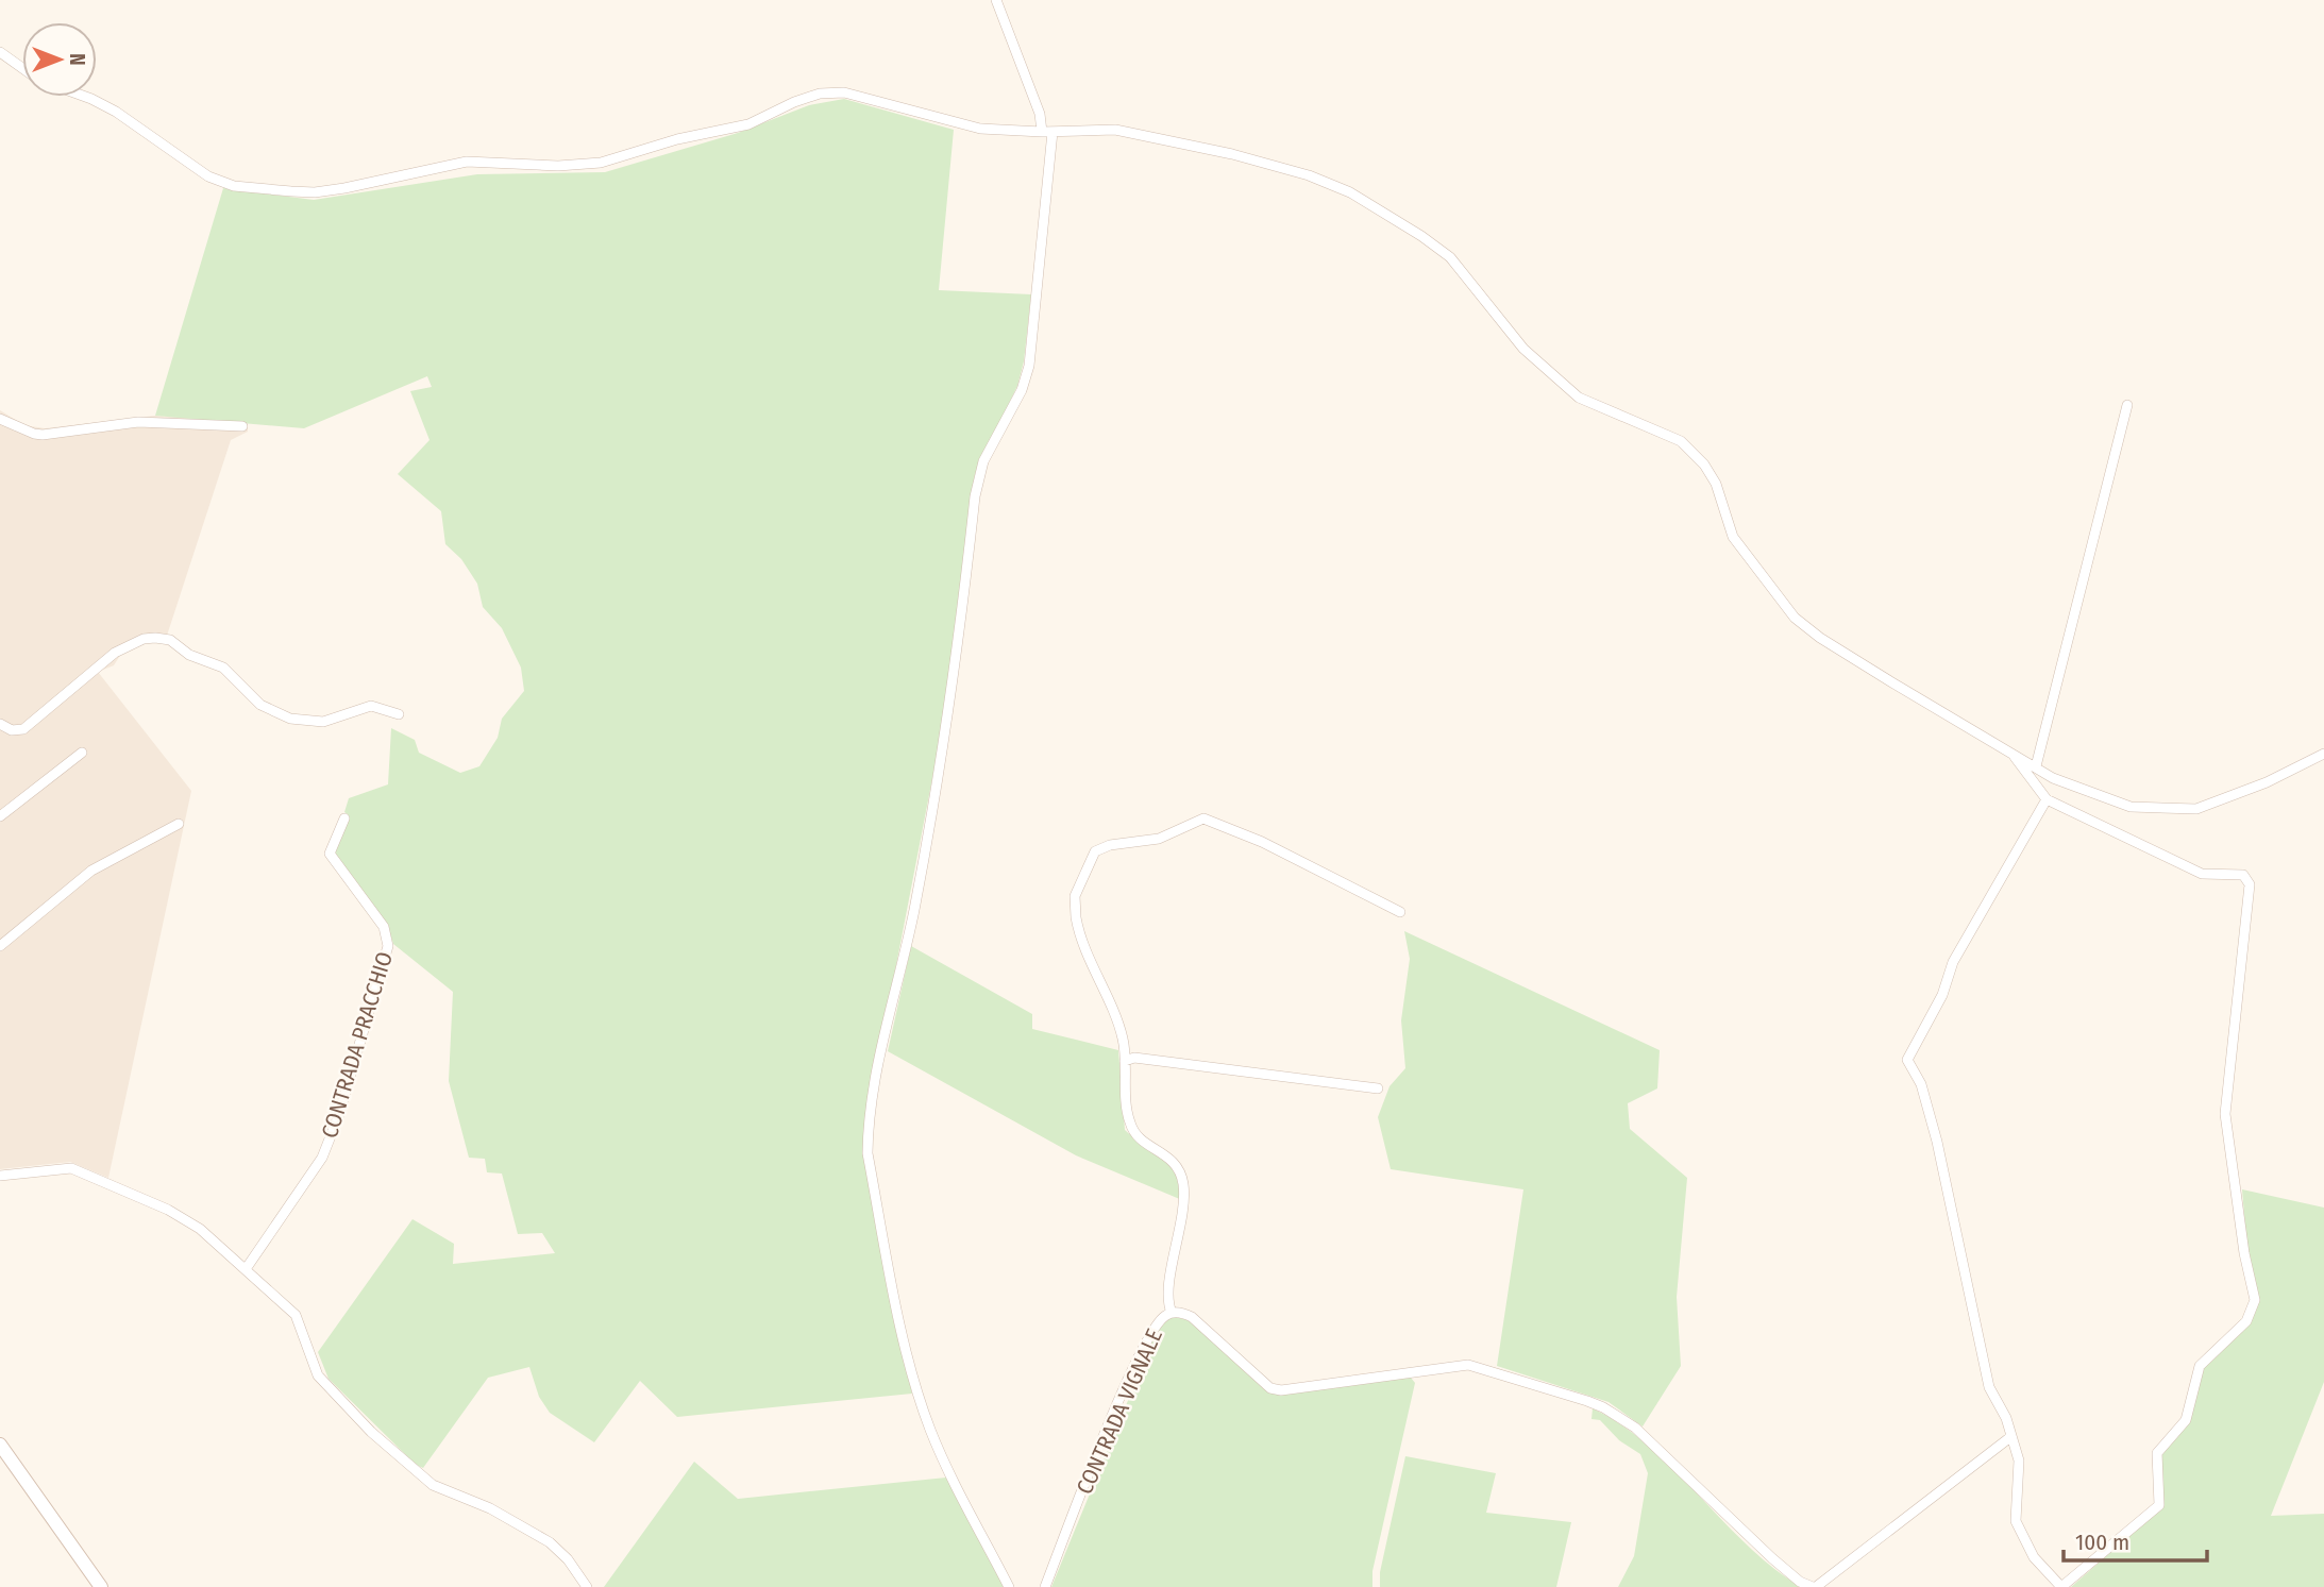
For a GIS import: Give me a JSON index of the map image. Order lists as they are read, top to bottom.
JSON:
{
  "streets": {
    "street": ["CONTRADA PRACCHIO", "CONTRADA VIGNALE"]
  },
  "scale_bar": "100 m",
  "north": "right"
}
